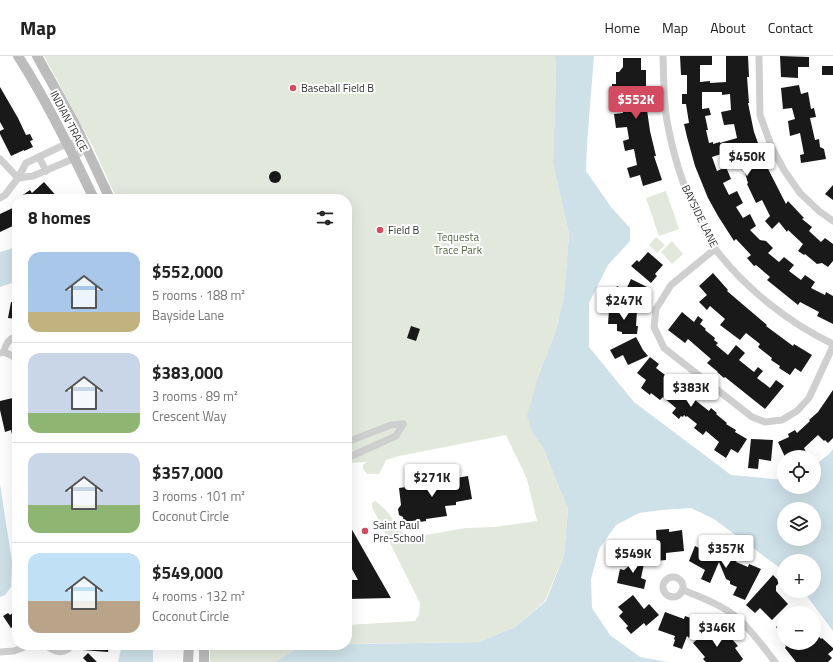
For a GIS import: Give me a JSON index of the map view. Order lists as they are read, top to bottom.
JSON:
{
  "streets": {
    "main road": ["INDIAN TRACE"],
    "street": ["BAYSIDE LANE"]
  },
  "parks": ["Tequesta Trace Park"],
  "places": ["Baseball Field B", "Field B", "Saint Paul Pre-School"],
  "page": {
    "header": "Map",
    "nav": [
      "Home",
      "Map",
      "About",
      "Contact"
    ],
    "price": [
      "$552K",
      "$450K",
      "$247K",
      "$383K",
      "$271K",
      "$357K",
      "$549K",
      "$346K"
    ],
    "heading": "8 homes",
    "list": [
      {
        "name": "$552,000",
        "note": "5 rooms · 188 m² · Bayside Lane"
      },
      {
        "name": "$383,000",
        "note": "3 rooms · 89 m² · Crescent Way"
      },
      {
        "name": "$357,000",
        "note": "3 rooms · 101 m² · Coconut Circle"
      },
      {
        "name": "$549,000",
        "note": "4 rooms · 132 m² · Coconut Circle"
      }
    ],
    "map_buttons": ["+", "−"]
  }
}
